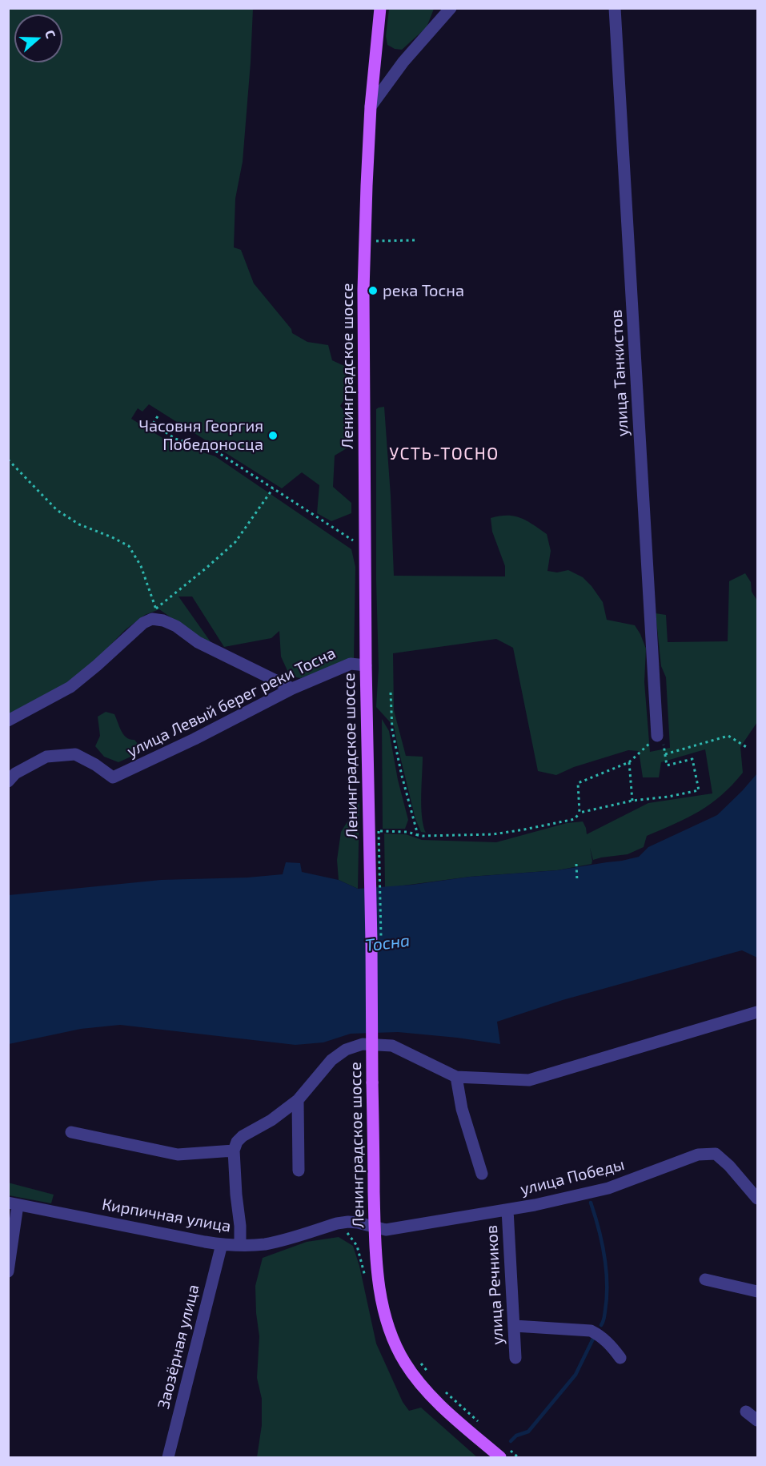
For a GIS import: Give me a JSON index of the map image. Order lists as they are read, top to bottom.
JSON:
{
  "streets": {
    "main road": ["Ленинградское шоссе"],
    "street": [
      "улица Танкистов",
      "улица Левый берег реки Тосна",
      "улица Победы",
      "Кирпичная улица",
      "улица Речников",
      "Заозёрная улица"
    ]
  },
  "crossings": [
    ["Ленинградское шоссе", "улица Левый берег реки Тосна"],
    ["Ленинградское шоссе", "улица Победы"],
    ["Ленинградское шоссе", "Кирпичная улица"],
    ["улица Победы", "Кирпичная улица"],
    ["улица Победы", "улица Речников"],
    ["Кирпичная улица", "Заозёрная улица"]
  ],
  "districts": ["УСТЬ-ТОСНО"],
  "water": ["Тосна"],
  "places": ["река Тосна", "Часовня Георгия Победоносца"],
  "north": "right"
}
